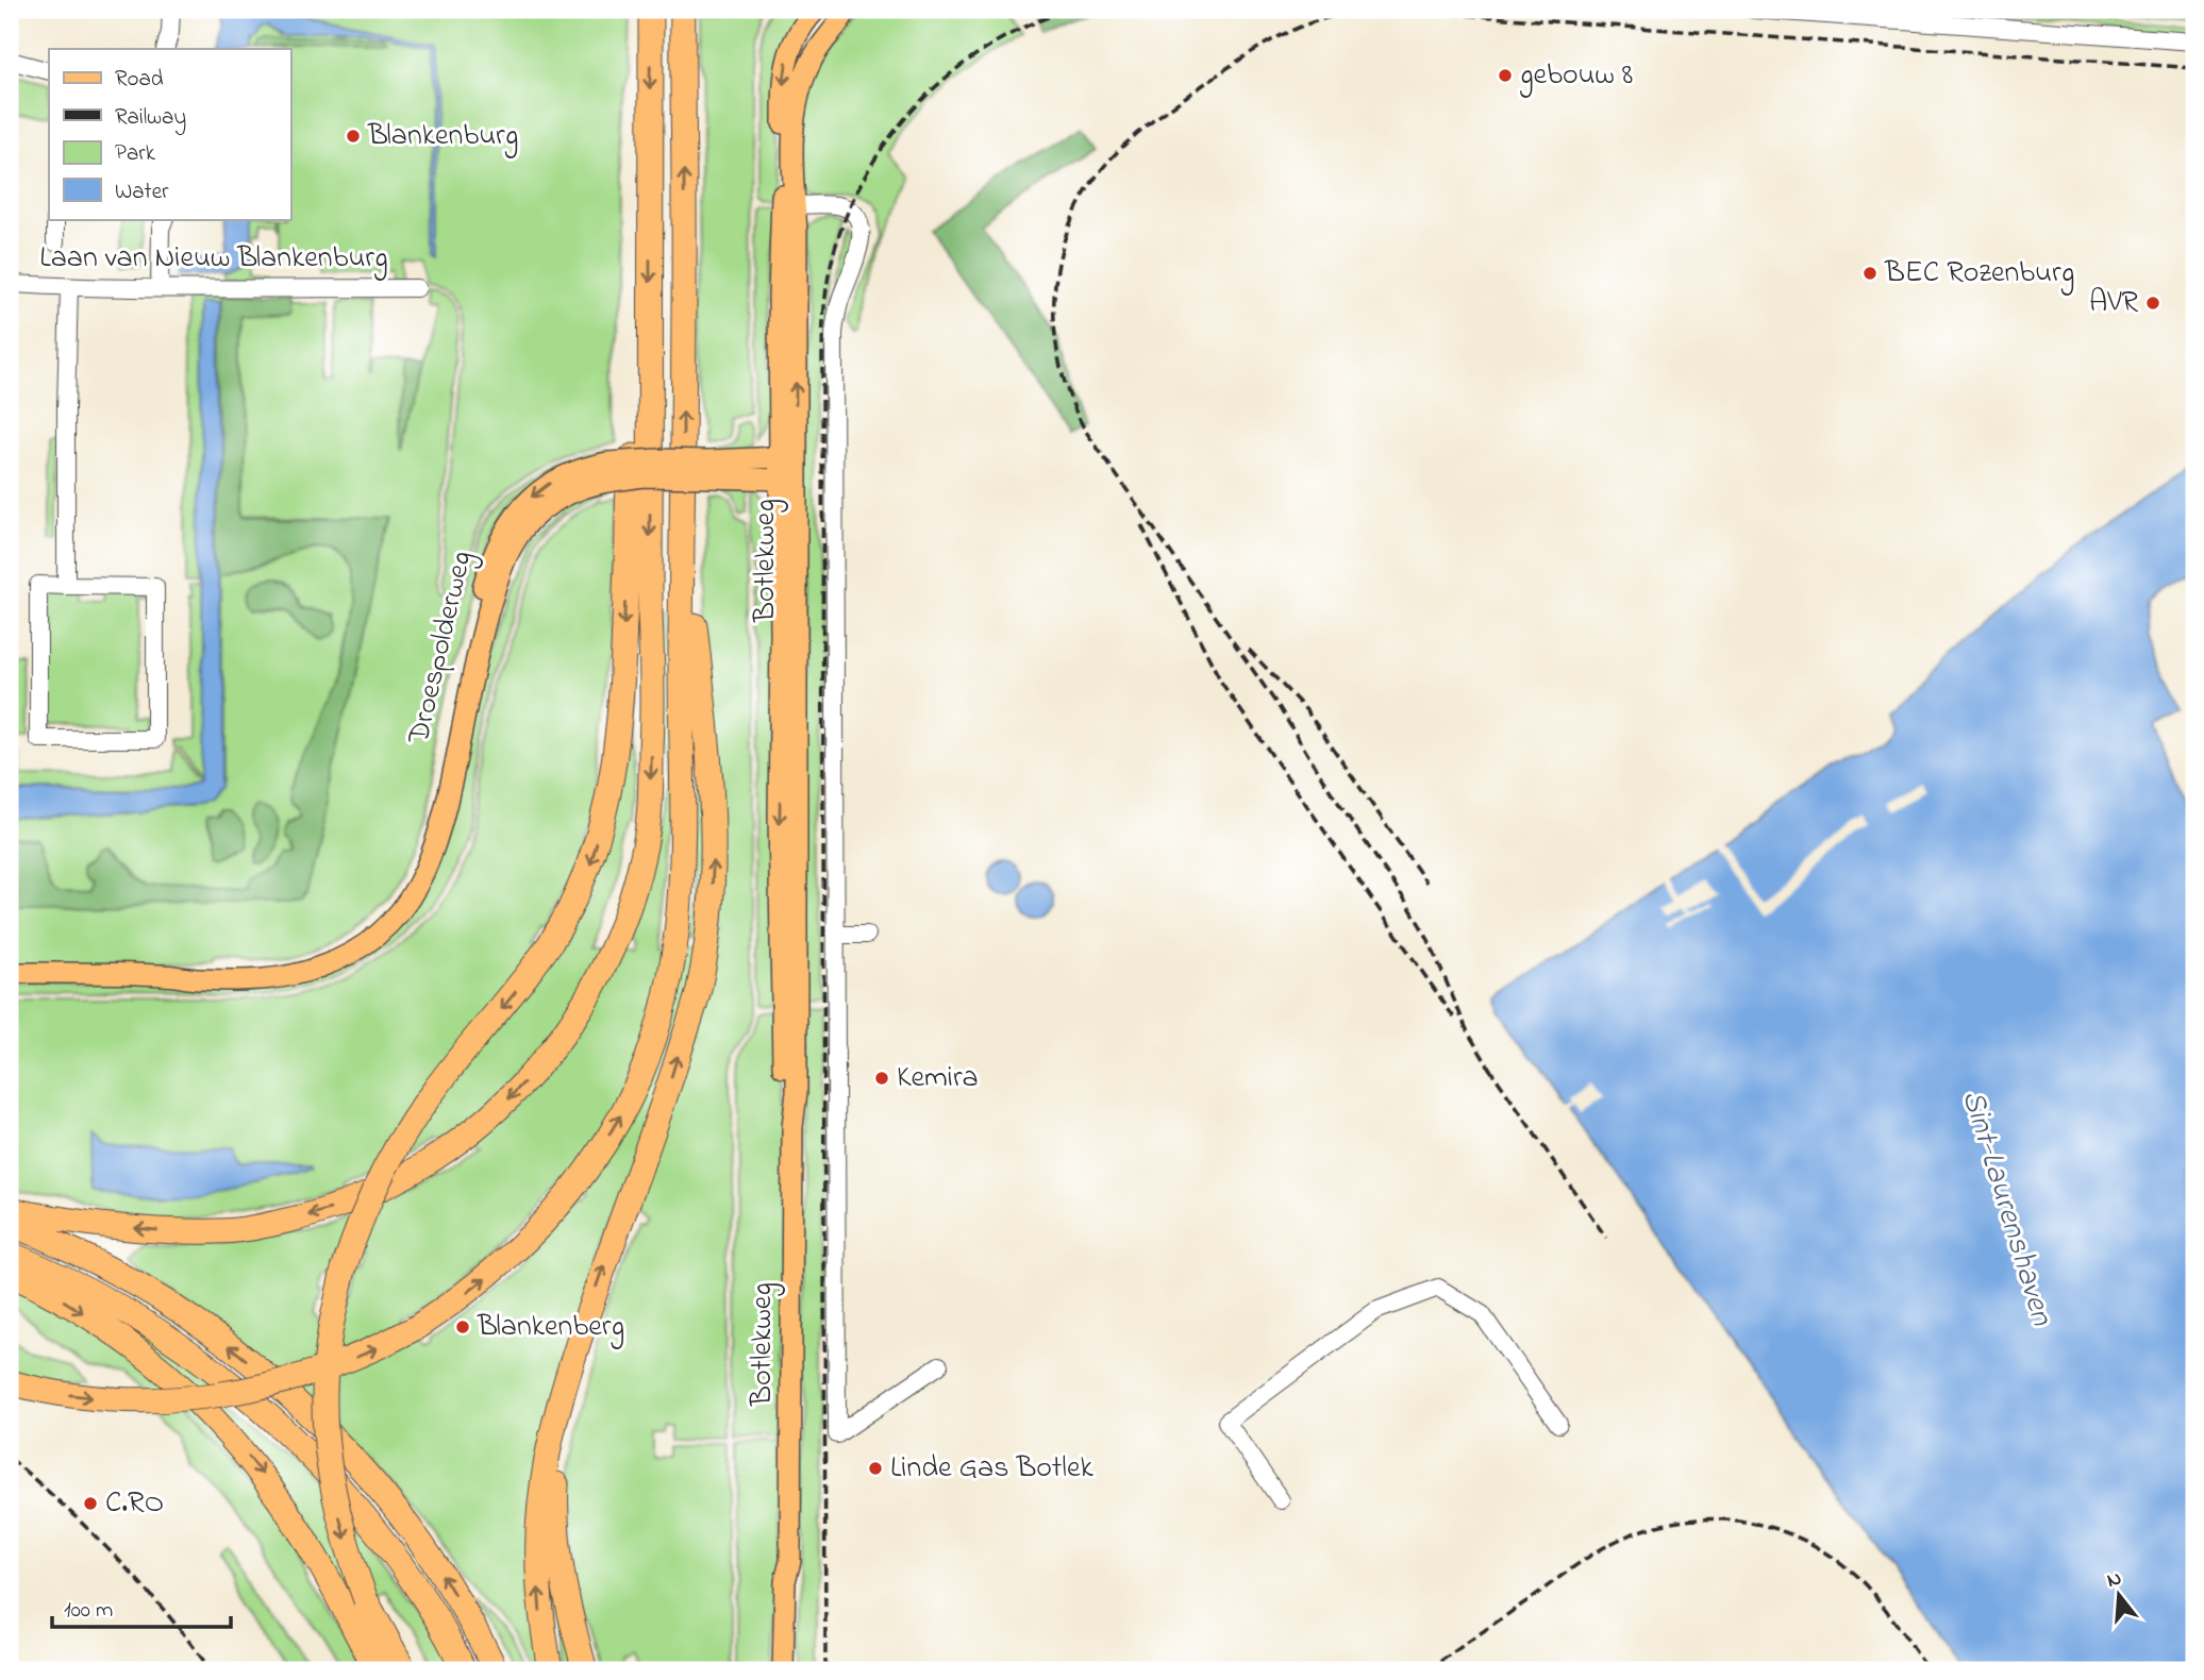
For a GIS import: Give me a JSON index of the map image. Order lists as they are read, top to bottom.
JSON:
{
  "streets": {
    "main road": ["Botlekweg", "Droespolderweg"],
    "street": ["Laan van Nieuw Blankenburg"]
  },
  "crossings": [
    ["Botlekweg", "Droespolderweg"]
  ],
  "water": ["Sint-Laurenshaven"],
  "places": [
    "gebouw 8",
    "Blankenburg",
    "BEC Rozenburg",
    "AVR",
    "Kemira",
    "Blankenberg",
    "Linde Gas Botlek",
    "C.RO"
  ],
  "legend": [
    "Road",
    "Railway",
    "Park",
    "Water"
  ],
  "scale_bar": "100 m",
  "north": "top"
}
